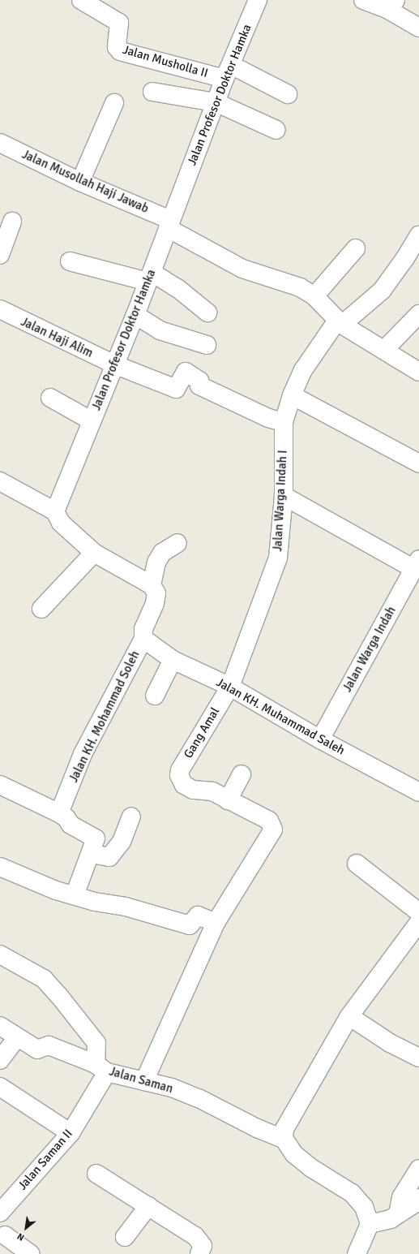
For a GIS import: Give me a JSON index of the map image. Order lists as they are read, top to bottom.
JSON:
{
  "streets": {
    "street": [
      "Jalan Musholla II",
      "Jalan Profesor Doktor Hamka",
      "Jalan Musollah Haji Jawab",
      "Jalan Haji Alim",
      "Jalan Warga Indah I",
      "Jalan Warga Indah",
      "Jalan KH. Mohammad Soleh",
      "Jalan KH. Muhammad Saleh",
      "Gang Amal",
      "Jalan Saman",
      "Jalan Saman II"
    ]
  },
  "crossings": [
    ["Jalan Musholla II", "Jalan Profesor Doktor Hamka"],
    ["Jalan Profesor Doktor Hamka", "Jalan Musollah Haji Jawab"],
    ["Jalan Profesor Doktor Hamka", "Jalan Haji Alim"],
    ["Jalan Musollah Haji Jawab", "Jalan Warga Indah I"],
    ["Jalan Haji Alim", "Jalan Warga Indah I"],
    ["Jalan Warga Indah I", "Jalan KH. Muhammad Saleh"],
    ["Jalan Warga Indah I", "Gang Amal"],
    ["Jalan Warga Indah", "Jalan KH. Muhammad Saleh"],
    ["Jalan KH. Mohammad Soleh", "Jalan KH. Muhammad Saleh"],
    ["Jalan KH. Muhammad Saleh", "Gang Amal"],
    ["Jalan Saman", "Jalan Saman II"]
  ],
  "north": "bottom left"
}
